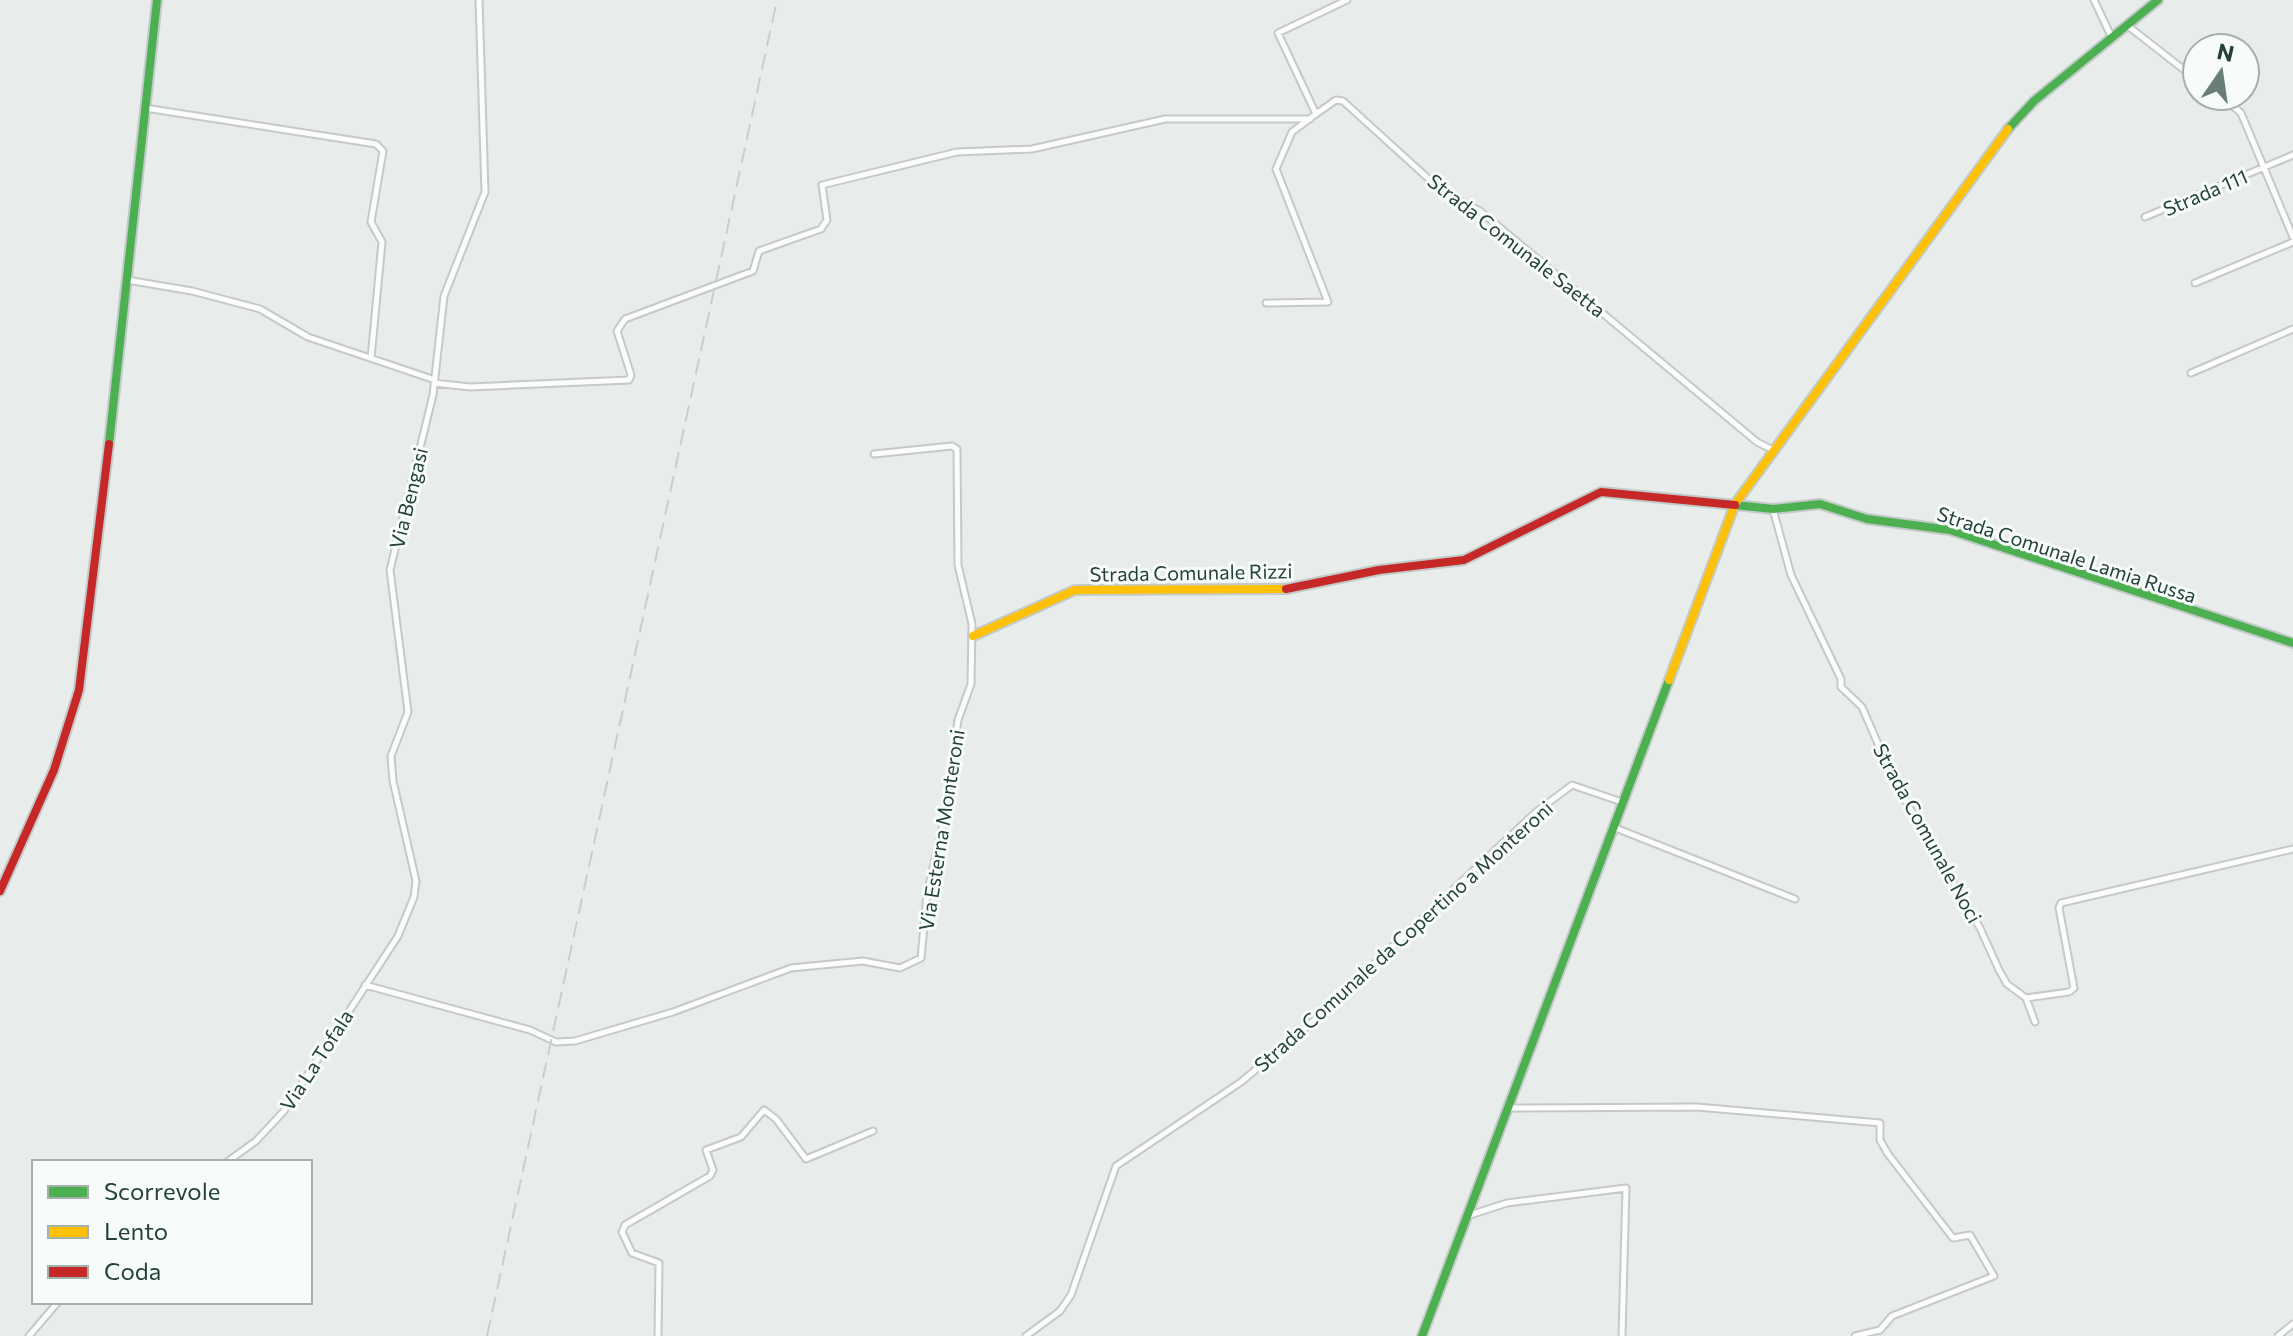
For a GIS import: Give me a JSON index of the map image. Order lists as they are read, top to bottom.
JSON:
{
  "streets": {
    "street": [
      "Strada 111",
      "Strada Comunale Saetta",
      "Via Bengasi",
      "Strada Comunale Lamia Russa",
      "Strada Comunale Rizzi",
      "Via Esterna Monteroni",
      "Strada Comunale Noci",
      "Strada Comunale da Copertino a Monteroni",
      "Via La Tofala"
    ]
  },
  "crossings": [
    ["Via Bengasi", "Via Esterna Monteroni"],
    ["Via Bengasi", "Via La Tofala"],
    ["Strada Comunale Lamia Russa", "Strada Comunale Rizzi"],
    ["Strada Comunale Lamia Russa", "Strada Comunale Noci"],
    ["Strada Comunale Rizzi", "Via Esterna Monteroni"],
    ["Via Esterna Monteroni", "Via La Tofala"]
  ],
  "legend": ["Scorrevole", "Lento", "Coda"],
  "north": "top"
}
